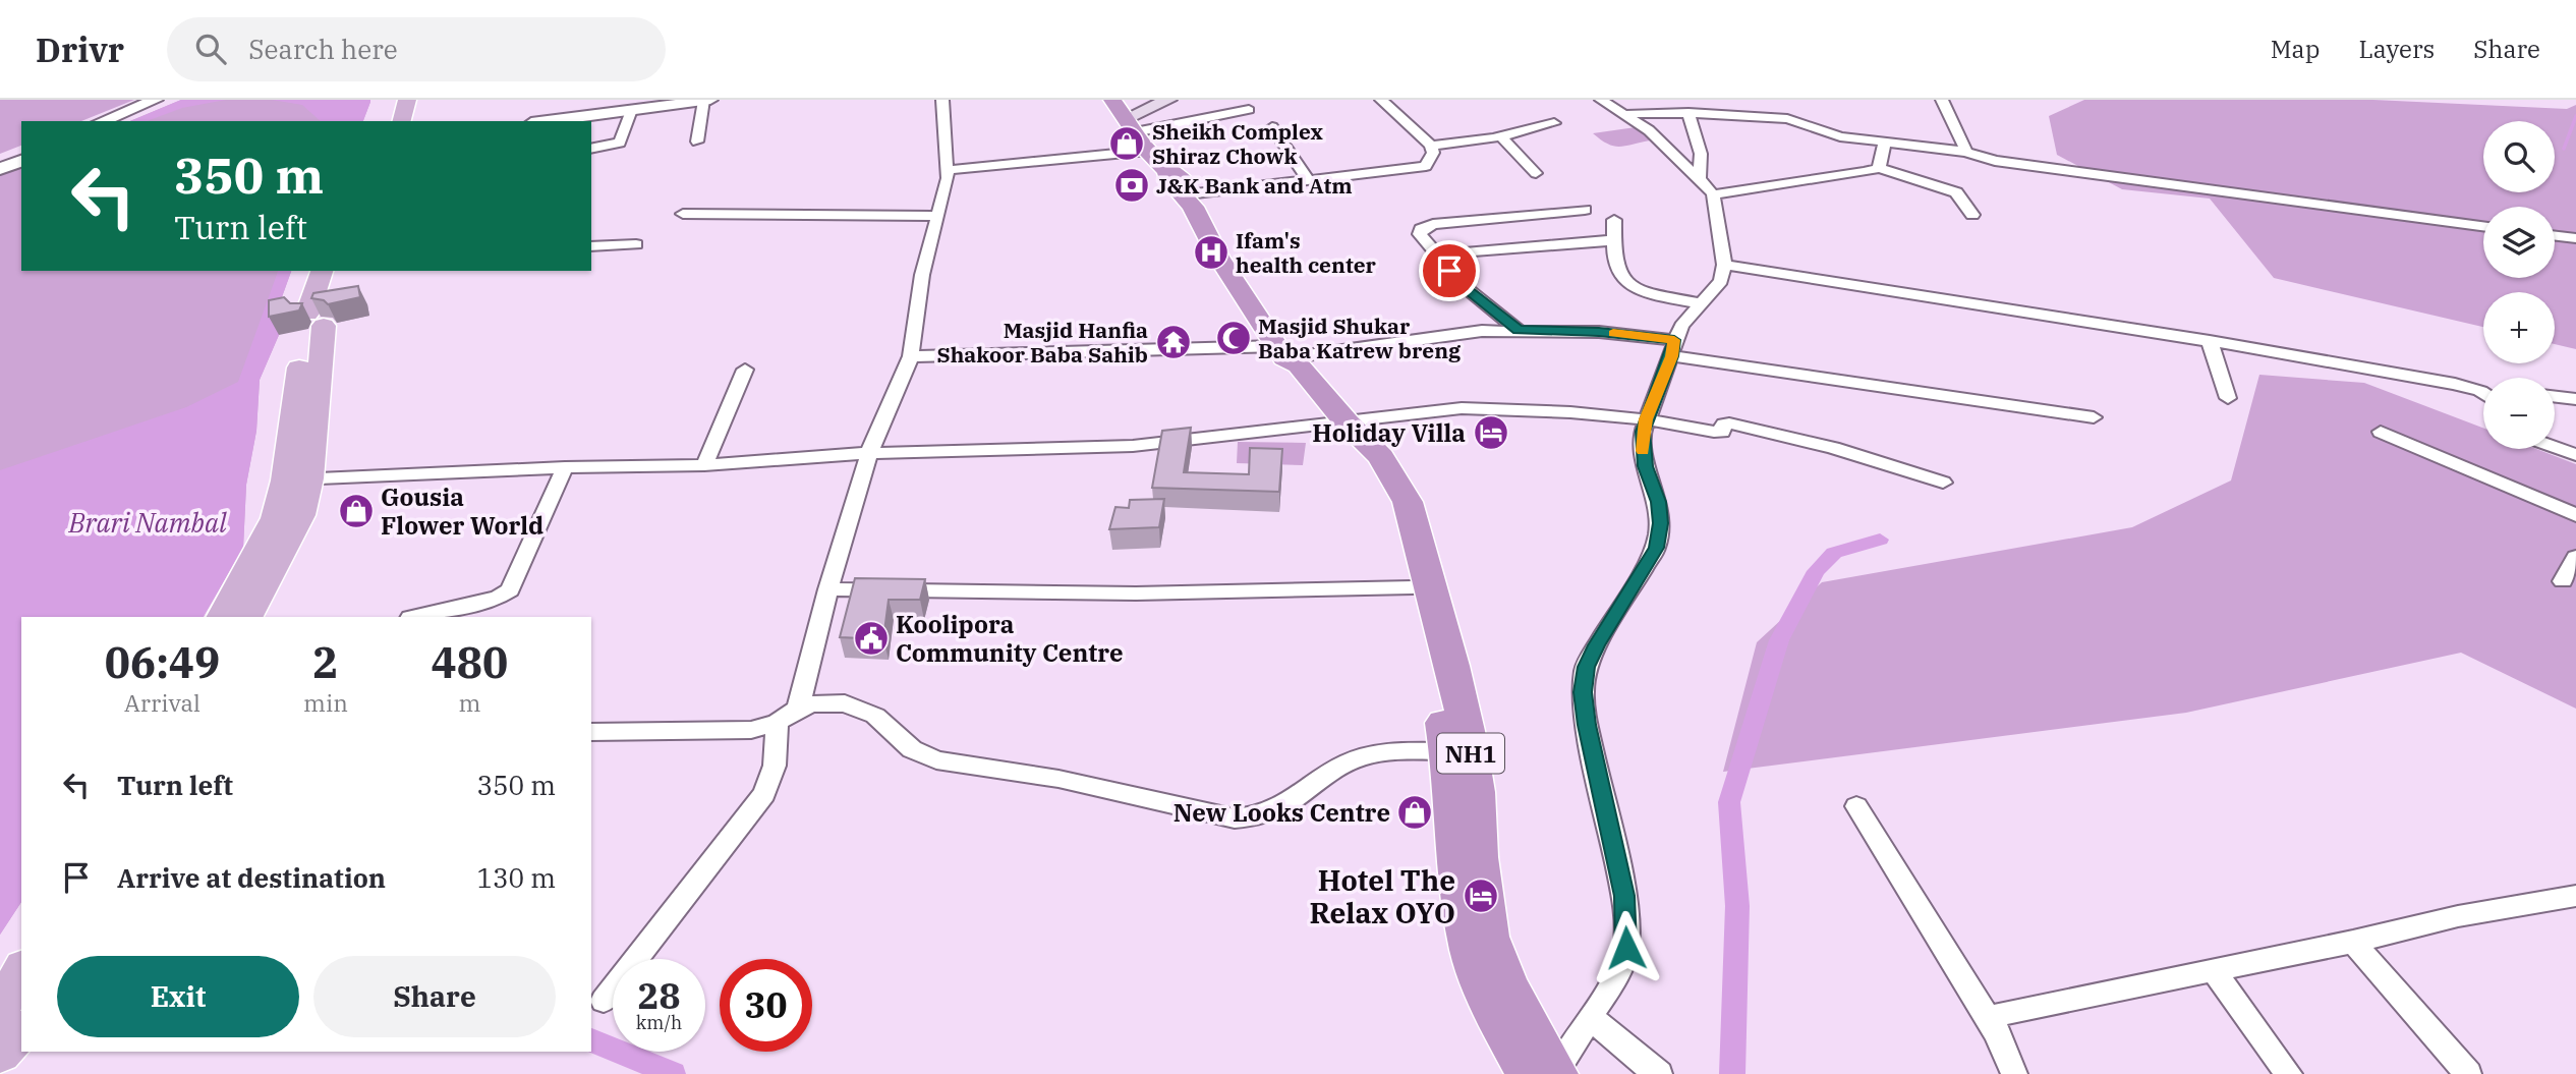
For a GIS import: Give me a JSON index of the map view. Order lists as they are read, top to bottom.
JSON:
{
  "streets": {
    "highway": ["NH1"]
  },
  "water": ["Brari Nambal"],
  "places": {
    "shop": ["Sheikh Complex Shiraz Chowk", "Gousia Flower World", "New Looks Centre"],
    "bank": ["J&K Bank and Atm"],
    "hospital": ["Ifam's health center"],
    "mosque": ["Masjid Shukar Baba Katrew breng"],
    "temple": ["Masjid Hanfia Shakoor Baba Sahib"],
    "hotel": ["Holiday Villa", "Hotel The Relax OYO"],
    "public building": ["Koolipora Community Centre"]
  },
  "page": {
    "header": "Drivr",
    "search": "Search here",
    "nav": ["Map", "Layers", "Share"],
    "map_buttons": ["+", "−"],
    "turn": ["350 m", "Turn left"],
    "eta": [
      "06:49",
      "Arrival",
      "2",
      "min",
      "480",
      "m"
    ],
    "list": [
      {
        "name": "Turn left",
        "value": "350 m"
      },
      {
        "name": "Arrive at destination",
        "value": "130 m"
      }
    ],
    "buttons": ["Exit", "Share"],
    "speed": "28 km/h",
    "limit": "30"
  }
}
